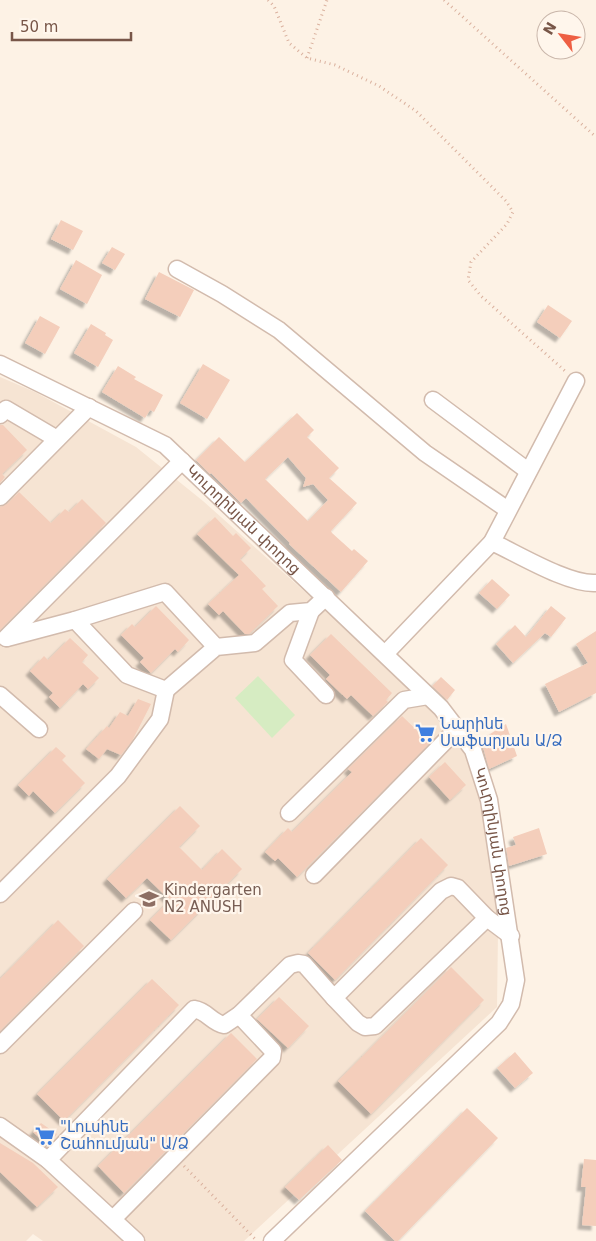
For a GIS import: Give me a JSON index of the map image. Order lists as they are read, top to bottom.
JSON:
{
  "streets": {
    "street": ["Կուրղինյան փողոց"]
  },
  "places": {
    "supermarket": ["Նարինե Սաֆարյան Ա/Ձ", "\"Լուսինե Շահումյան\" Ա/Ձ"],
    "school or university": ["Kindergarten N2 ANUSH"]
  },
  "scale_bar": "50 m",
  "north": "top left"
}
